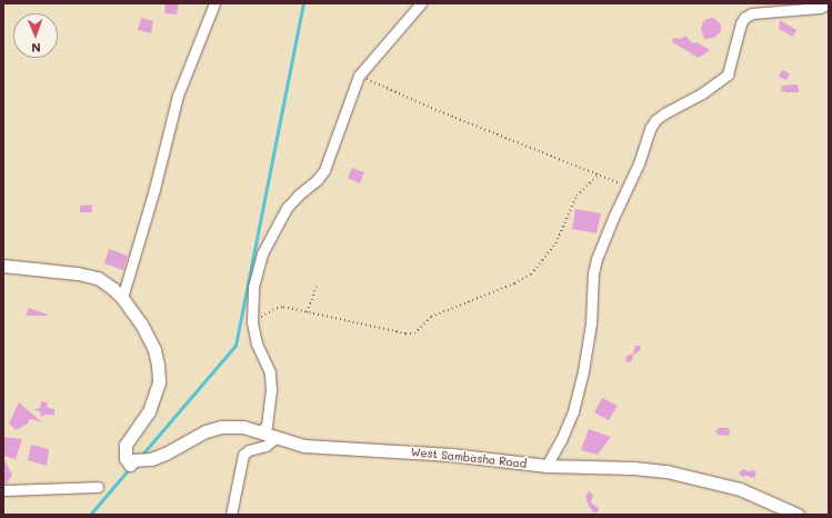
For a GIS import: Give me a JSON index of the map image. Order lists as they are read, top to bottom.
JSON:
{
  "streets": {
    "street": ["West Sambasha Road"]
  },
  "north": "bottom"
}
